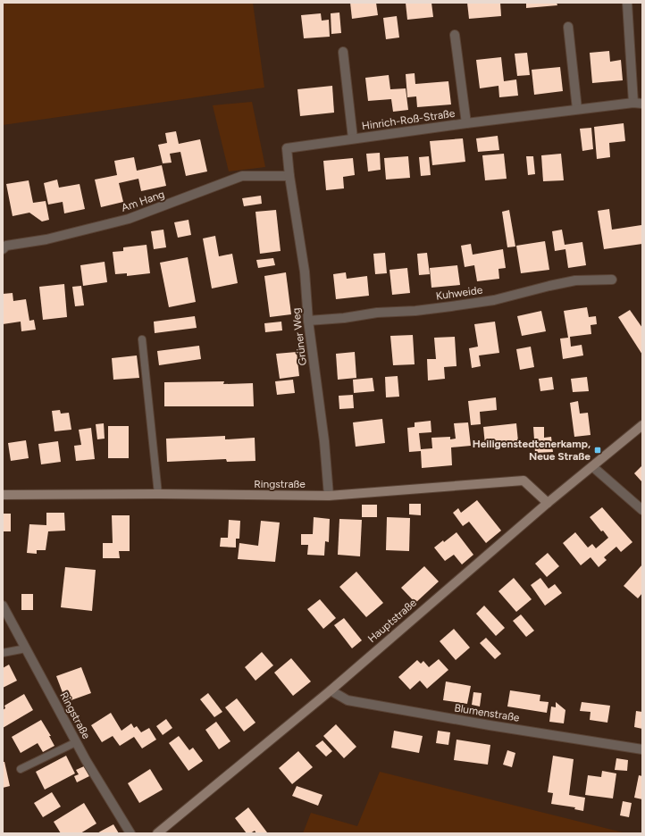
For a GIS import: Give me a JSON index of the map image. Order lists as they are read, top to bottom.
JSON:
{
  "streets": {
    "street": [
      "Hinrich-Roß-Straße",
      "Am Hang",
      "Kuhweide",
      "Grüner Weg",
      "Ringstraße",
      "Hauptstraße",
      "Blumenstraße"
    ]
  },
  "crossings": [
    ["Hinrich-Roß-Straße", "Am Hang"],
    ["Hinrich-Roß-Straße", "Grüner Weg"],
    ["Am Hang", "Grüner Weg"],
    ["Kuhweide", "Grüner Weg"],
    ["Grüner Weg", "Ringstraße"],
    ["Ringstraße", "Hauptstraße"],
    ["Hauptstraße", "Blumenstraße"]
  ],
  "places": {
    "transit": ["Heiligenstedtenerkamp, Neue Straße"]
  }
}
